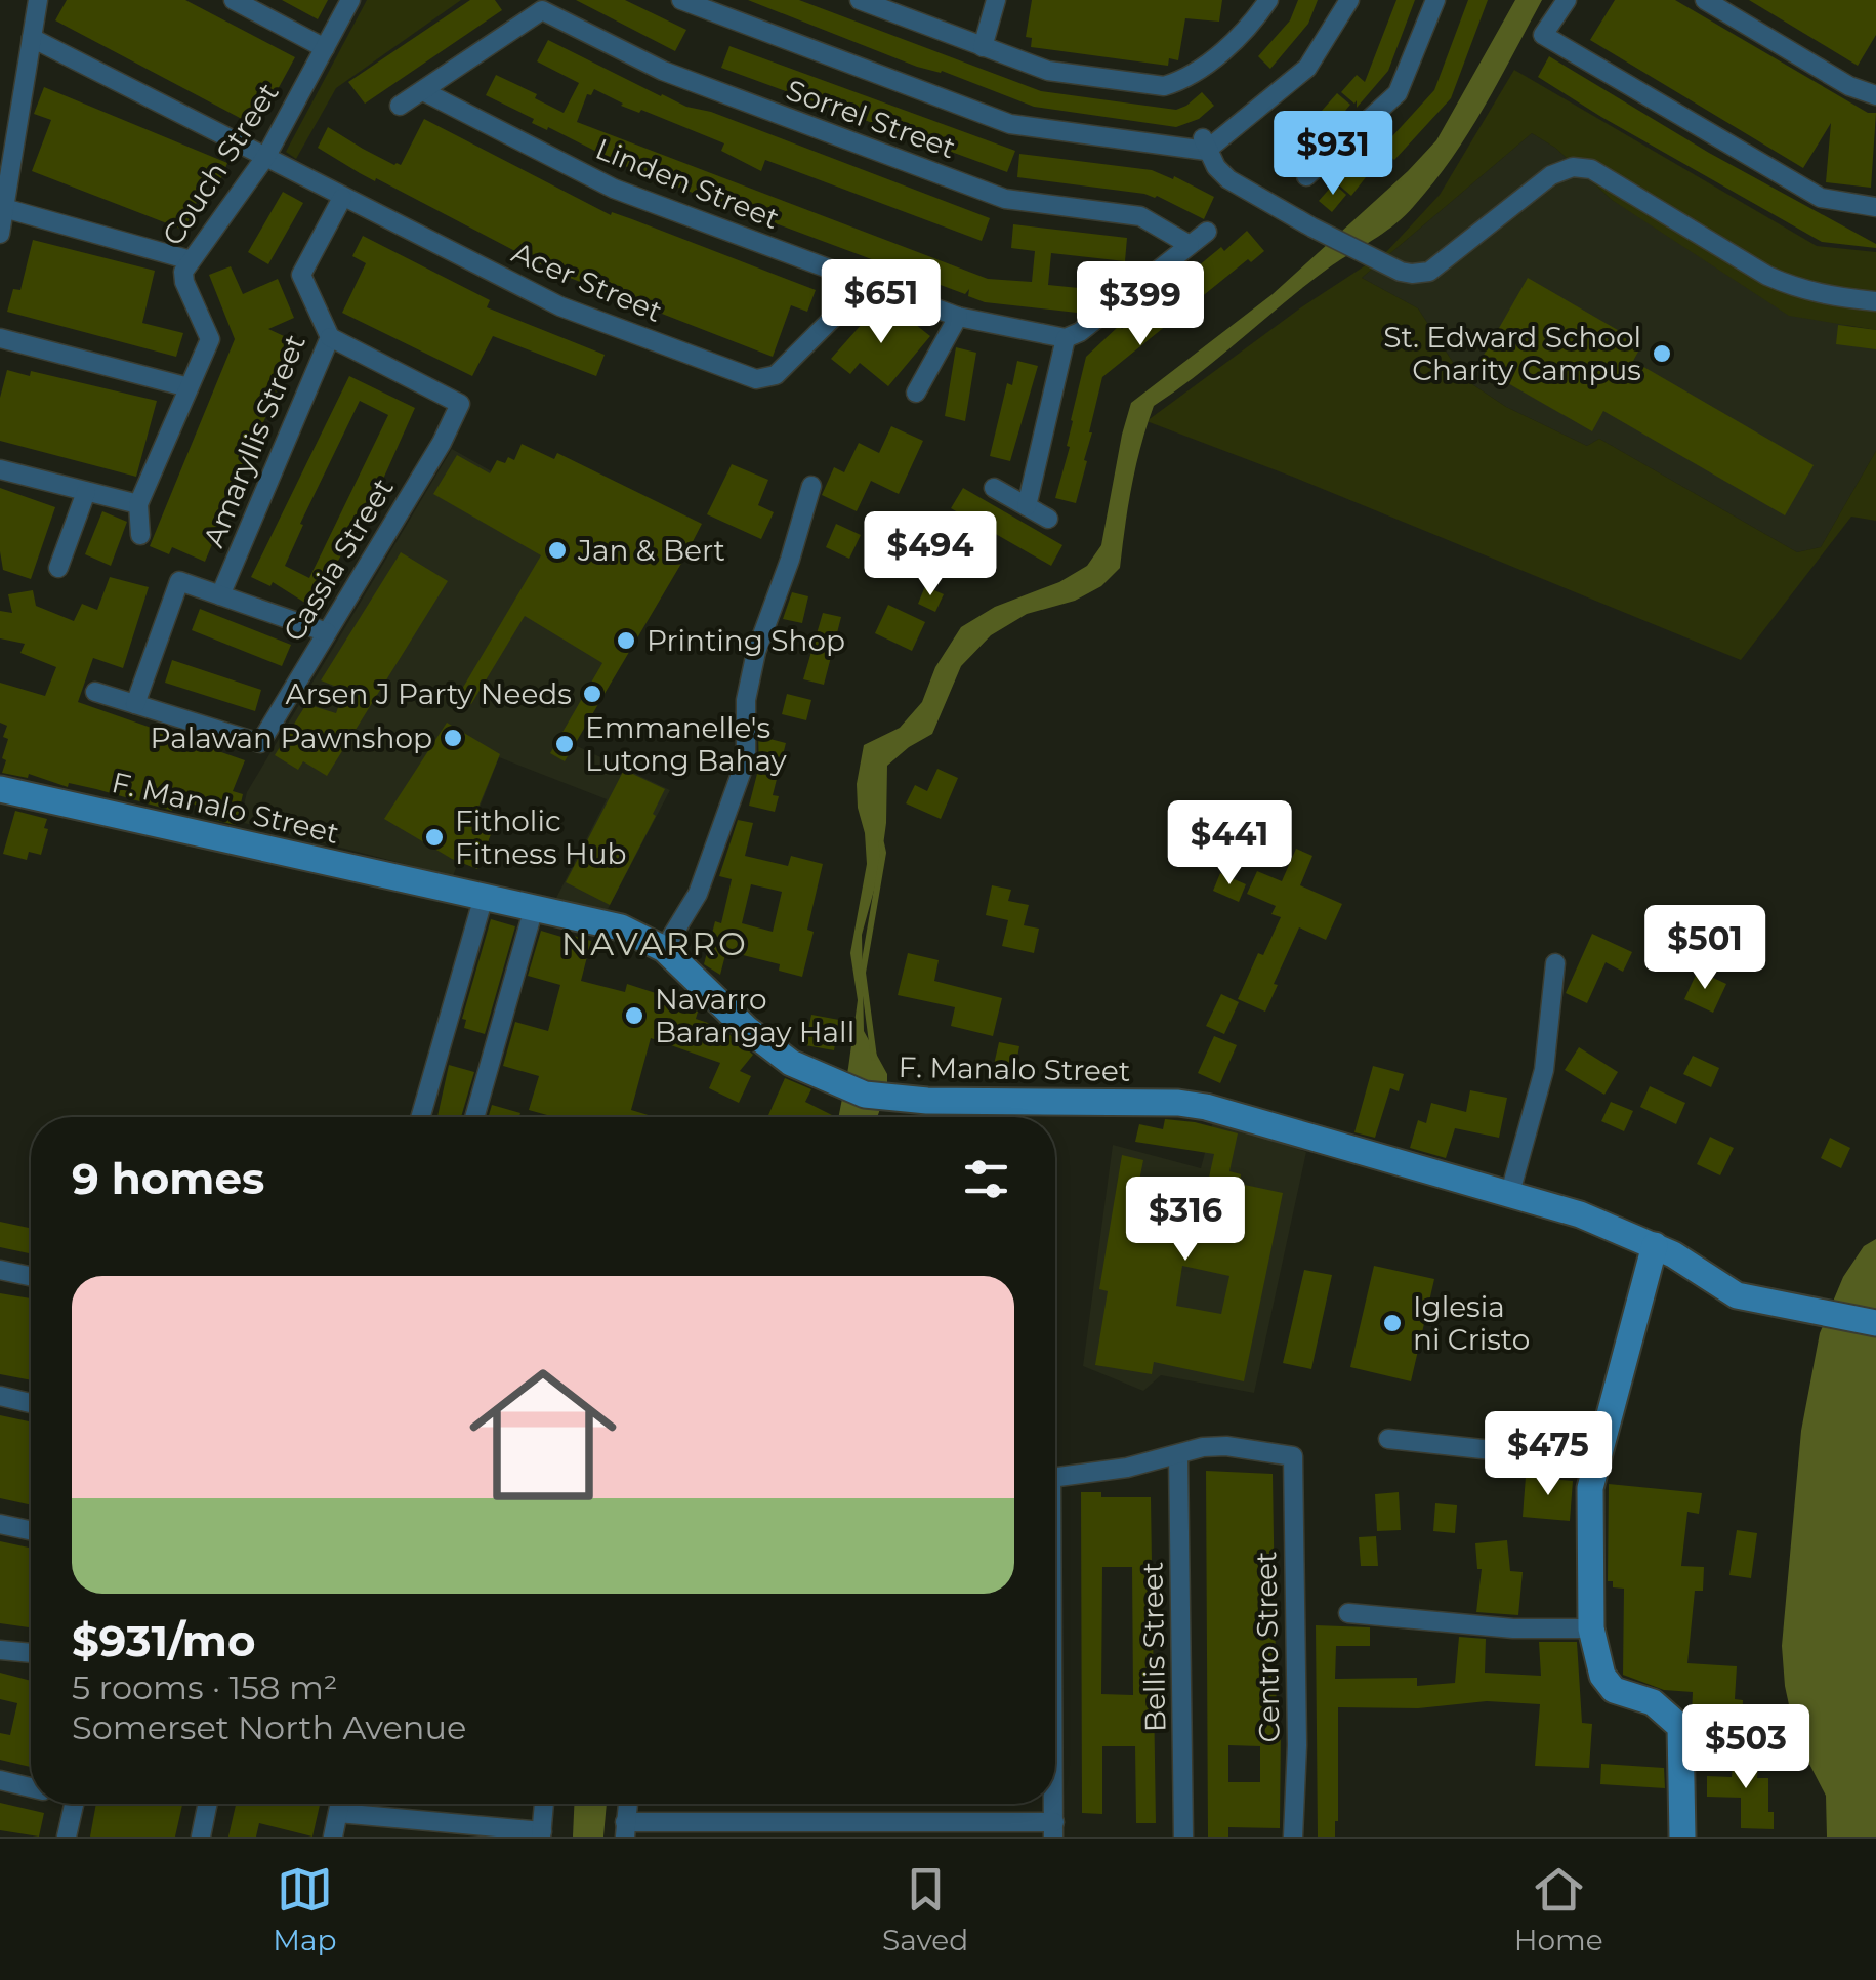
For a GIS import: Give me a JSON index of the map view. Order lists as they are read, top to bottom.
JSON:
{
  "streets": {
    "street": [
      "Sorrel Street",
      "Couch Street",
      "Linden Street",
      "Acer Street",
      "Amaryllis Street",
      "Cassia Street",
      "F. Manalo Street",
      "Bellis Street",
      "Centro Street"
    ]
  },
  "crossings": [
    ["Sorrel Street", "Linden Street"],
    ["Couch Street", "Acer Street"],
    ["Linden Street", "Acer Street"],
    ["Acer Street", "Amaryllis Street"],
    ["Amaryllis Street", "Cassia Street"],
    ["Bellis Street", "Centro Street"]
  ],
  "districts": ["NAVARRO"],
  "places": [
    "St. Edward School Charity Campus",
    "Jan & Bert",
    "Printing Shop",
    "Arsen J Party Needs",
    "Palawan Pawnshop",
    "Emmanelle's Lutong Bahay",
    "Fitholic Fitness Hub",
    "Navarro Barangay Hall",
    "Iglesia ni Cristo"
  ],
  "page": {
    "price": [
      "$931",
      "$651",
      "$399",
      "$494",
      "$441",
      "$501",
      "$316",
      "$475",
      "$503"
    ],
    "heading": "9 homes",
    "list": [
      {
        "name": "$931/mo",
        "note": "5 rooms · 158 m² · Somerset North Avenue"
      }
    ],
    "tabs": ["Map", "Saved", "Home"]
  }
}
